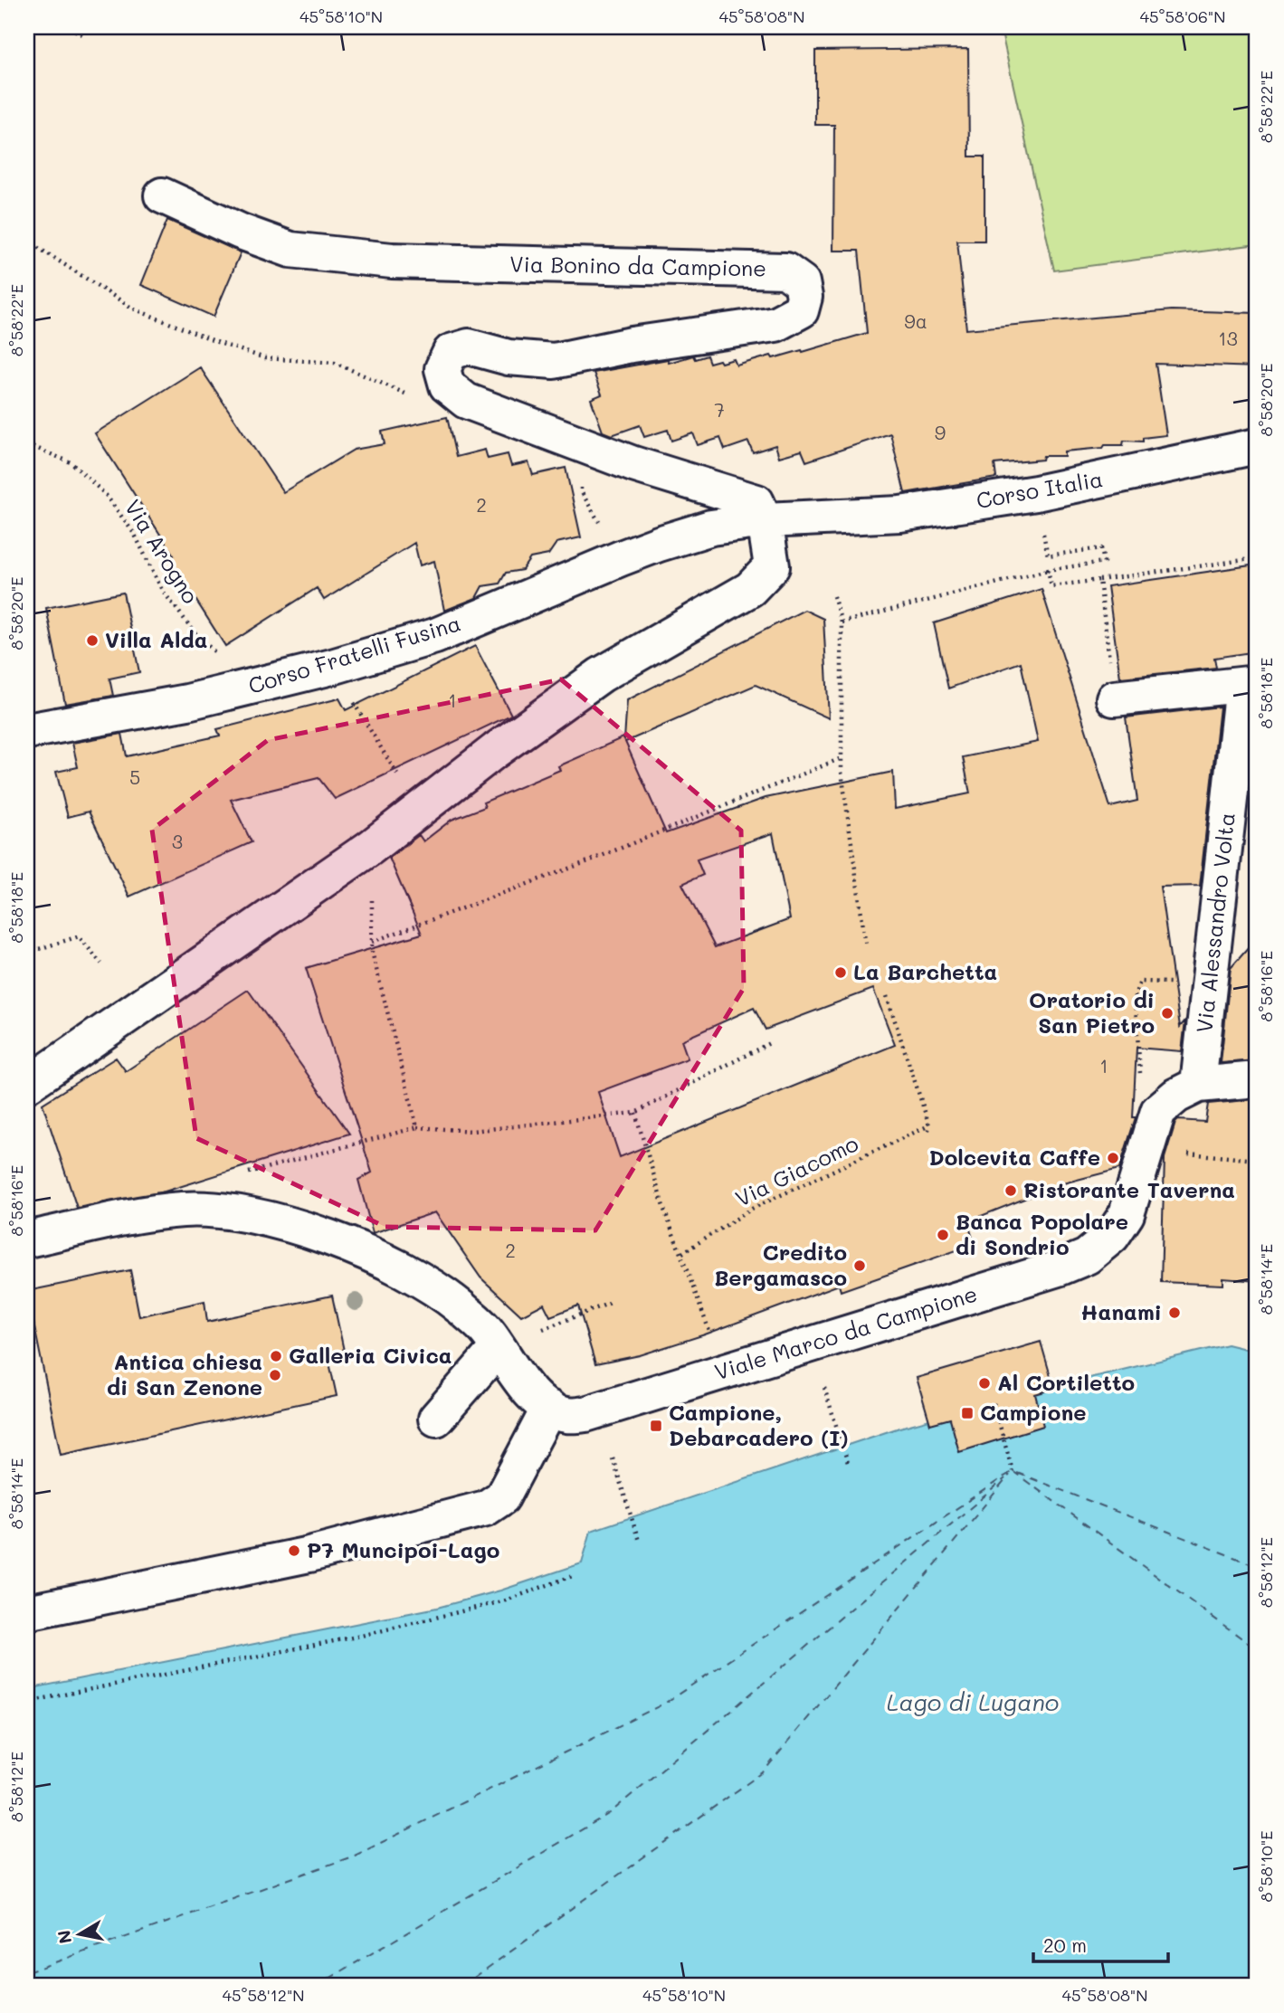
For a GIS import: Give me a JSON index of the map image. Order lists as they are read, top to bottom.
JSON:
{
  "streets": {
    "street": [
      "Via Bonino da Campione",
      "Corso Italia",
      "Corso Fratelli Fusina",
      "Via Alessandro Volta",
      "Viale Marco da Campione"
    ],
    "path": ["Via Arogno", "Via Giacomo"]
  },
  "crossings": [
    ["Via Bonino da Campione", "Corso Fratelli Fusina"],
    ["Corso Italia", "Corso Fratelli Fusina"],
    ["Via Arogno", "Corso Fratelli Fusina"],
    ["Via Alessandro Volta", "Viale Marco da Campione"]
  ],
  "water": ["Lago di Lugano"],
  "places": {
    "other": [
      "Villa Alda",
      "La Barchetta",
      "Oratorio di San Pietro",
      "Dolcevita Caffe",
      "Ristorante Taverna",
      "Banca Popolare di Sondrio",
      "Credito Bergamasco",
      "Hanami",
      "Galleria Civica",
      "Antica chiesa di San Zenone",
      "Al Cortiletto",
      "P7 Muncipoi-Lago"
    ],
    "transit": ["Campione", "Campione, Debarcadero (I)"]
  },
  "house_numbers": [
    "9a",
    "13",
    "7",
    "9",
    "2",
    "1",
    "5",
    "3",
    "1",
    "2"
  ],
  "scale_bar": "20 m",
  "north": "left",
  "coordinates": [
    "45°58'10\"N",
    "45°58'08\"N",
    "45°58'06\"N",
    "8°58'22\"E",
    "8°58'20\"E",
    "8°58'18\"E",
    "8°58'16\"E",
    "8°58'14\"E",
    "8°58'12\"E",
    "8°58'10\"E",
    "45°58'12\"N"
  ]
}
